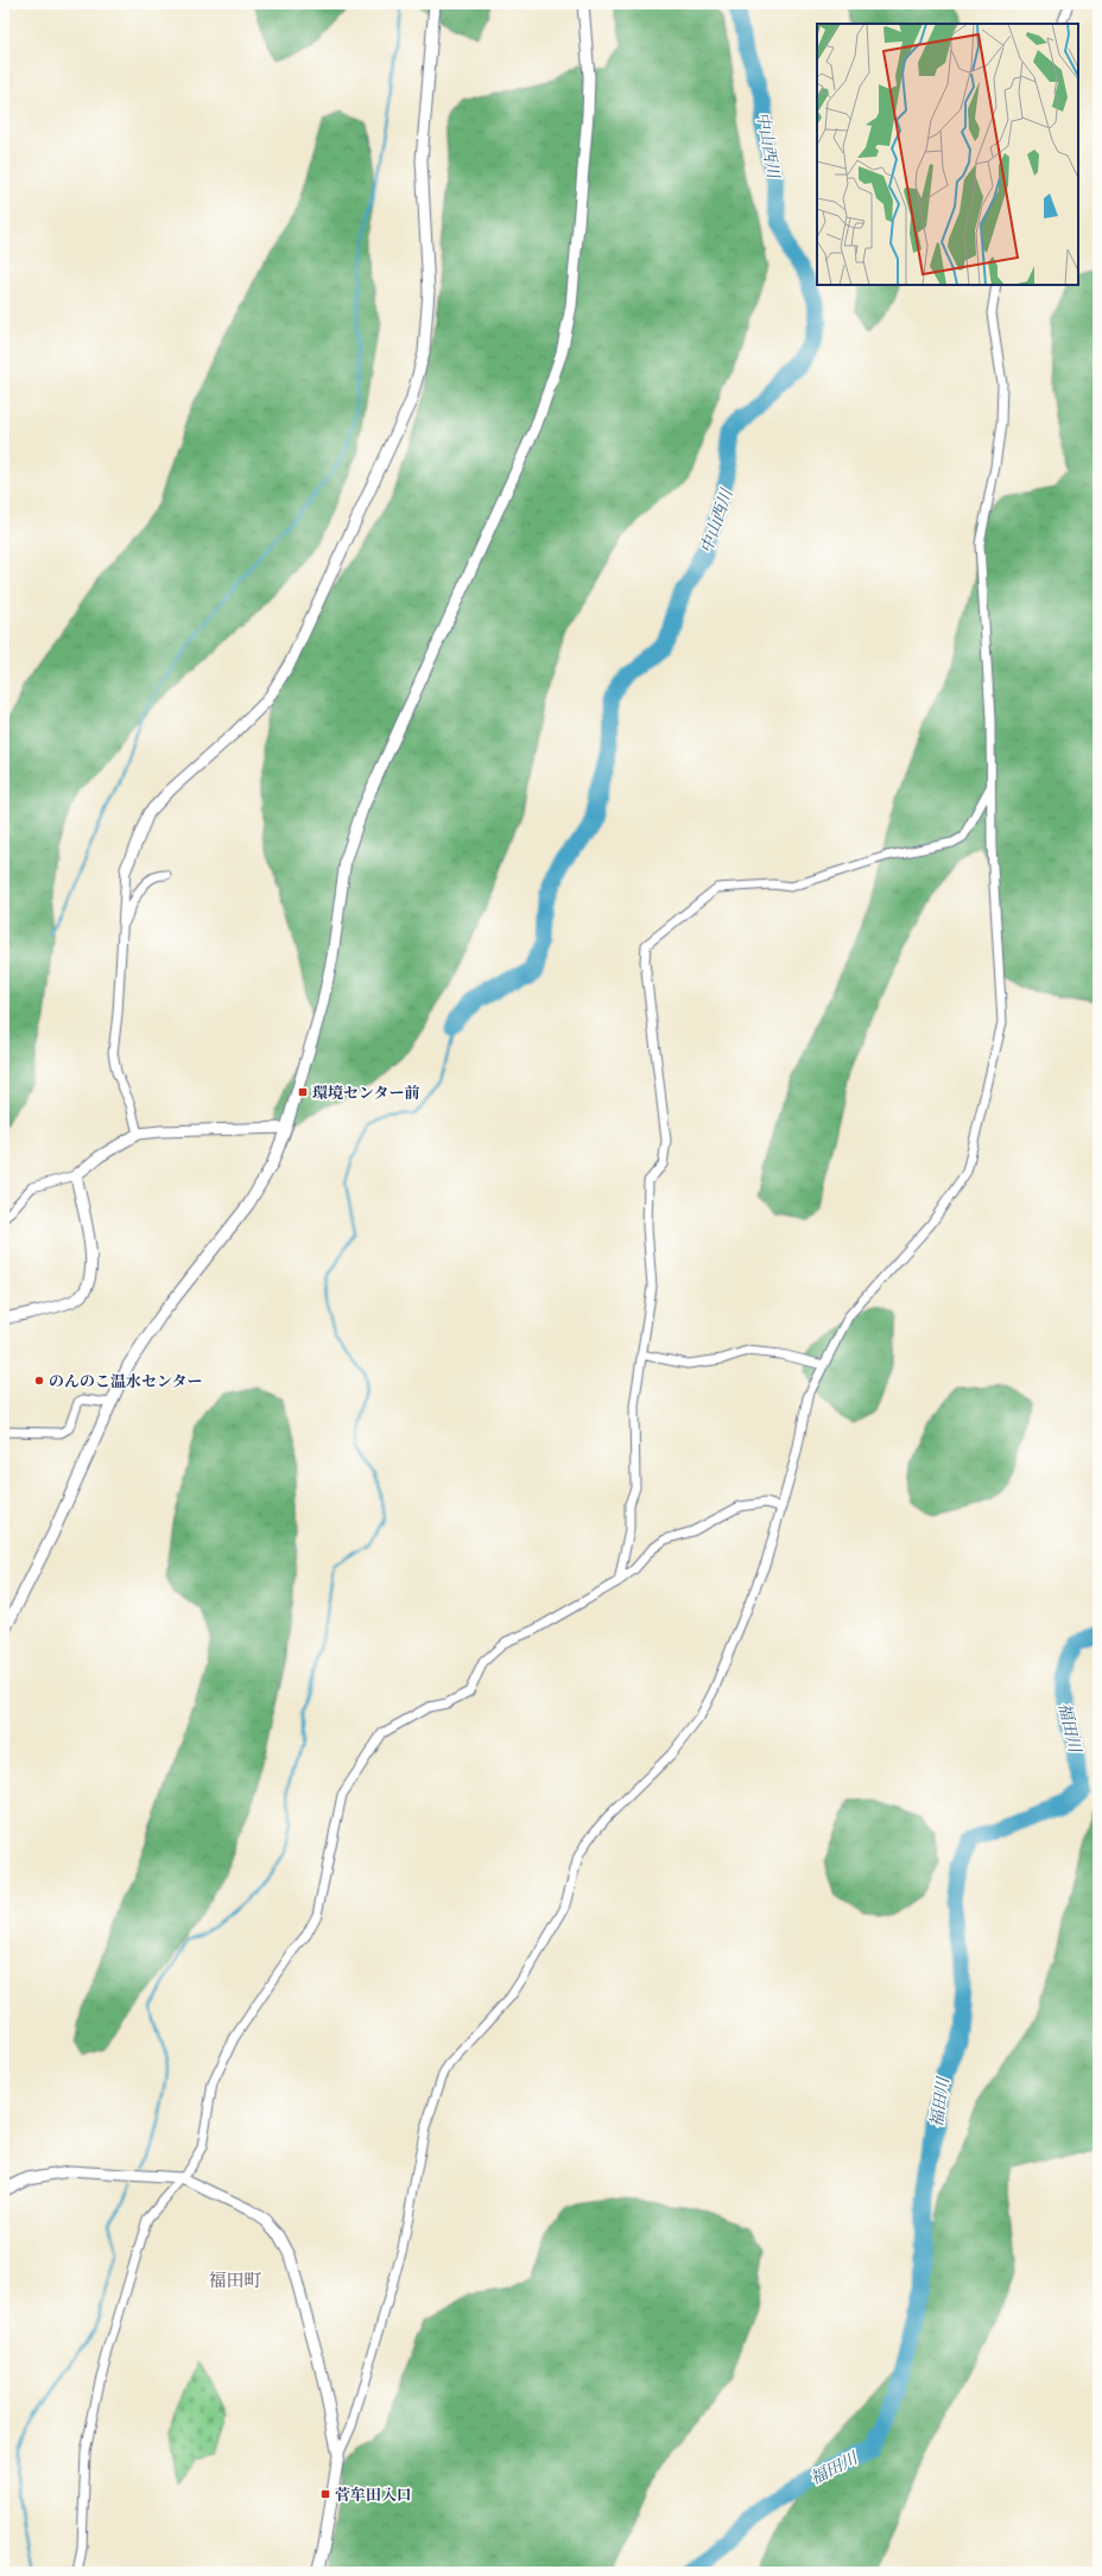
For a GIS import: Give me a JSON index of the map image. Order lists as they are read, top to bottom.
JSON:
{
  "districts": ["福田町"],
  "water": ["中山西川", "福田川"],
  "places": {
    "transit": ["環境センター前", "菅牟田入口"],
    "other": ["のんのこ温水センター"]
  }
}
